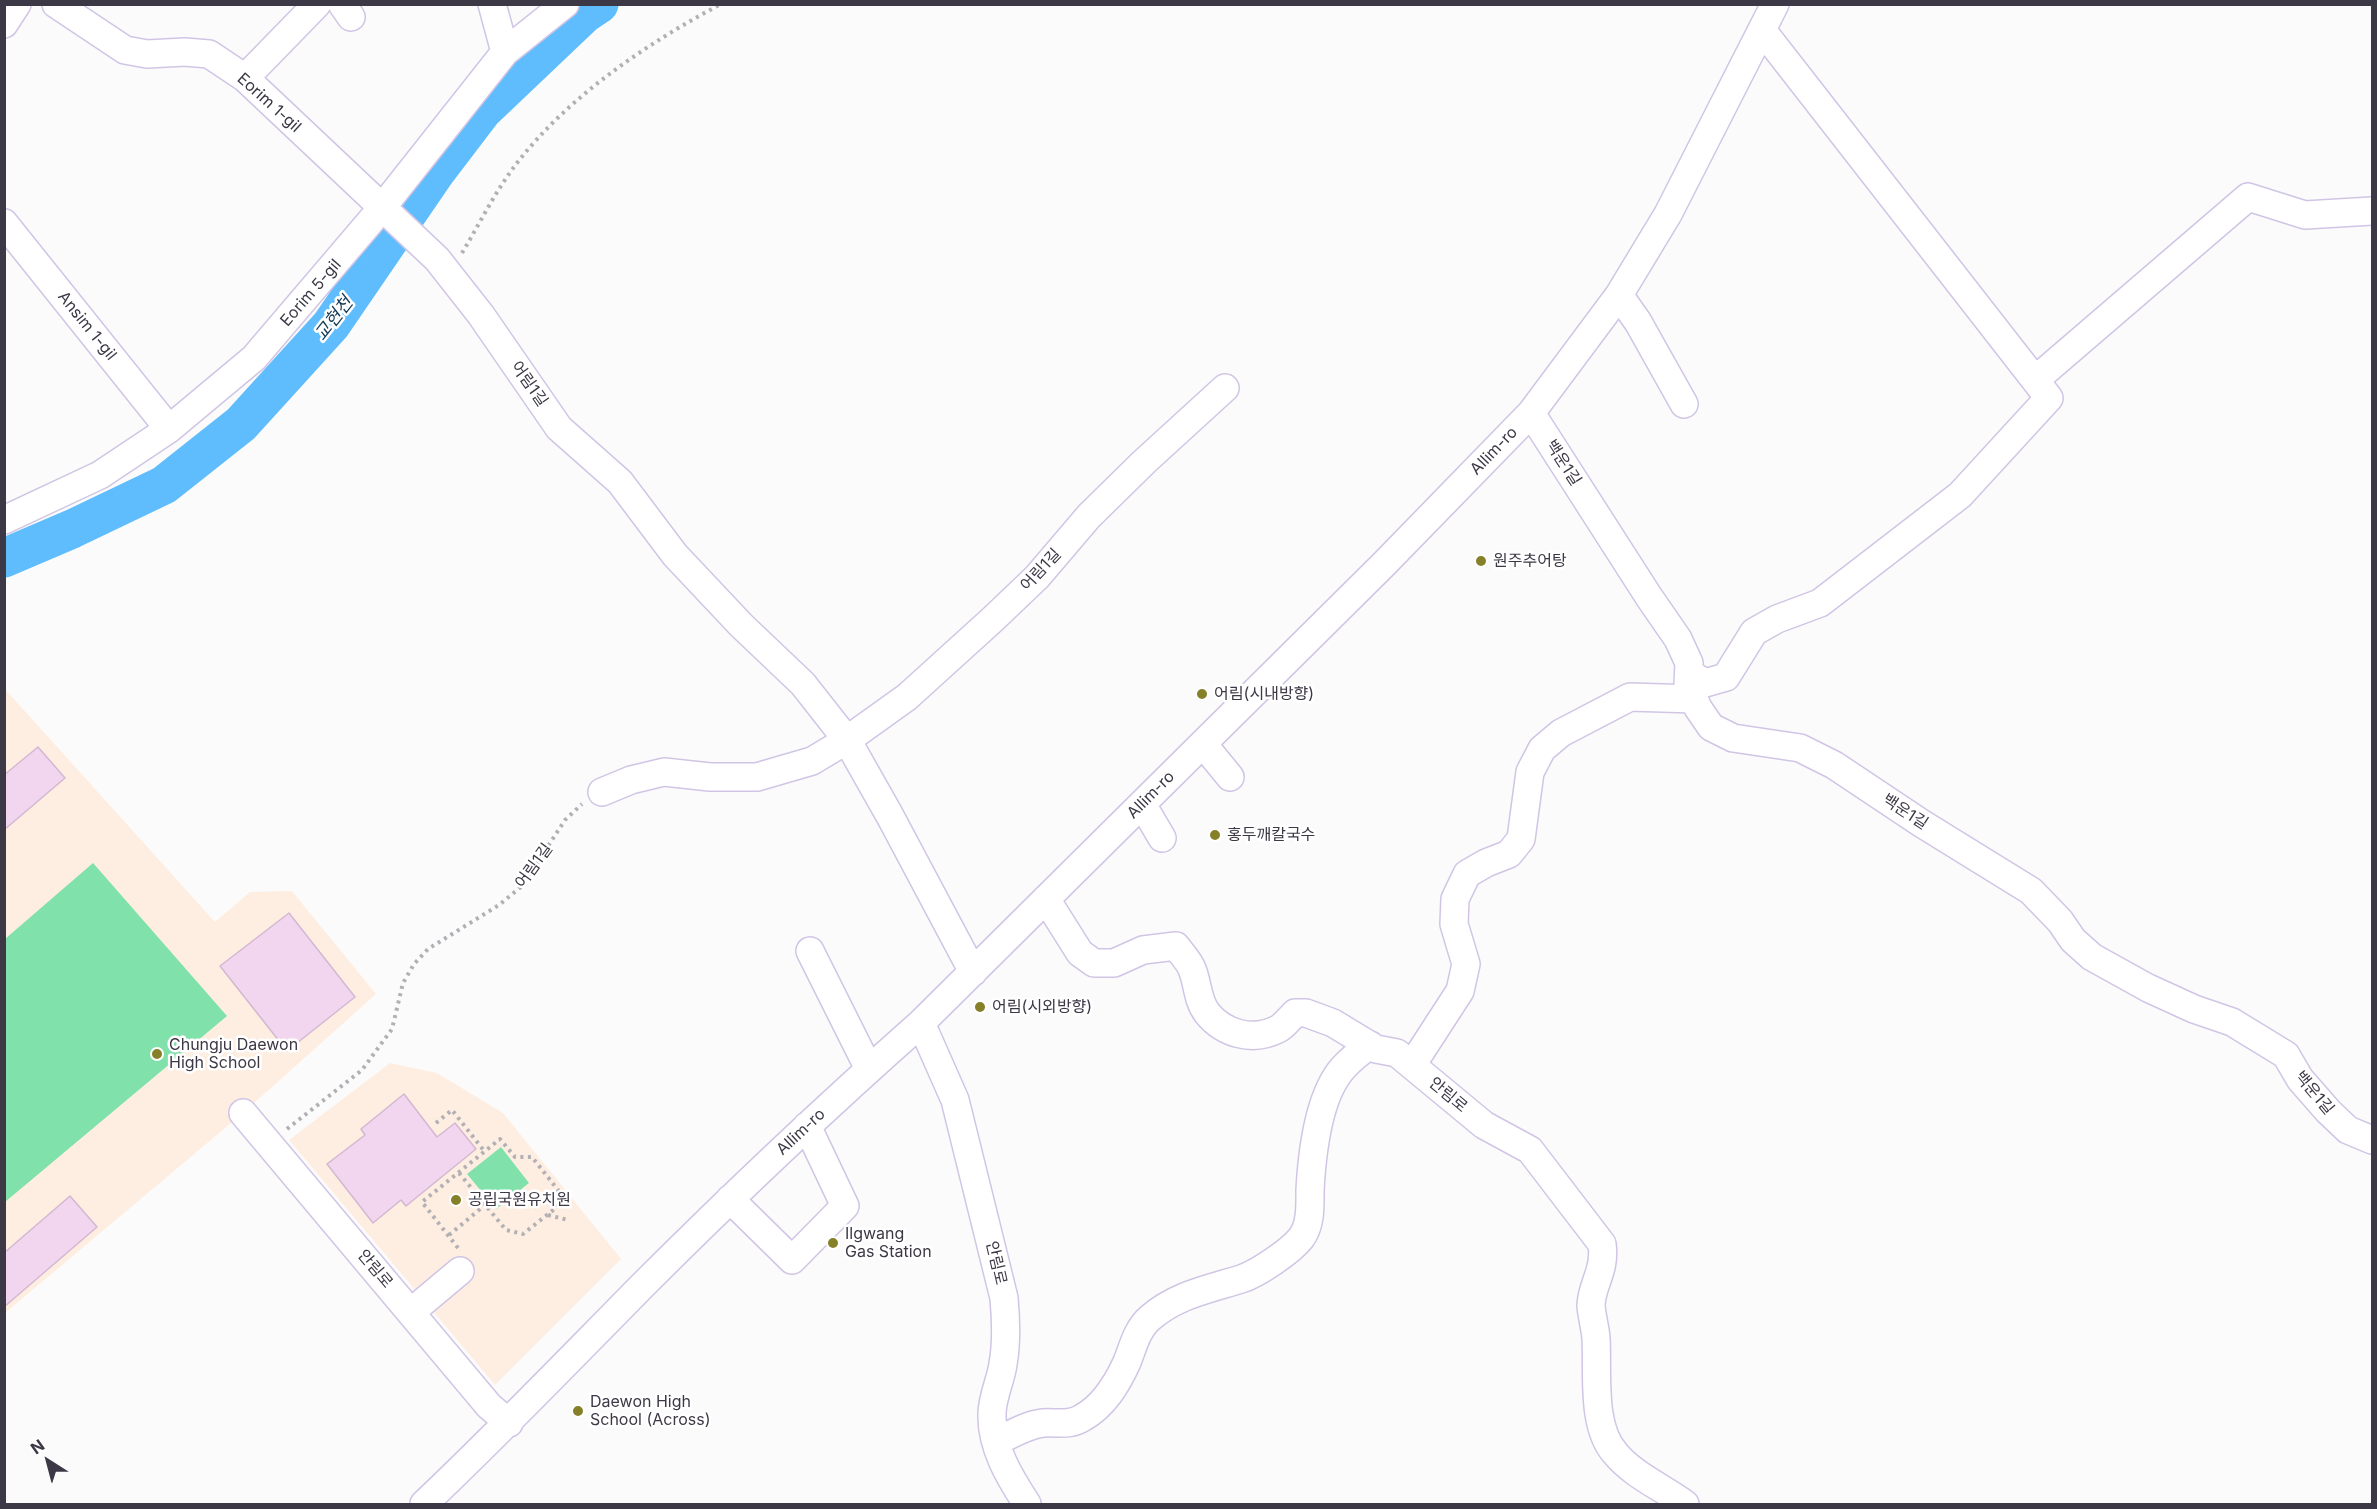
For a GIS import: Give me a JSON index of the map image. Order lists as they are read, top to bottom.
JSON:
{
  "streets": {
    "street": [
      "Eorim 1-gil",
      "Eorim 5-gil",
      "Ansim 1-gil",
      "어림1길",
      "Allim-ro",
      "백운1길",
      "안림로"
    ]
  },
  "crossings": [
    ["Eorim 1-gil", "Eorim 5-gil"],
    ["Eorim 1-gil", "어림1길"],
    ["Eorim 5-gil", "Ansim 1-gil"],
    ["어림1길", "Allim-ro"],
    ["어림1길", "안림로"],
    ["Allim-ro", "백운1길"],
    ["Allim-ro", "안림로"]
  ],
  "water": ["교현천"],
  "places": [
    "원주추어탕",
    "어림(시내방향)",
    "홍두깨칼국수",
    "어림(시외방향)",
    "Chungju Daewon High School",
    "공립국원유치원",
    "Ilgwang Gas Station",
    "Daewon High School (Across)"
  ],
  "north": "top left"
}
